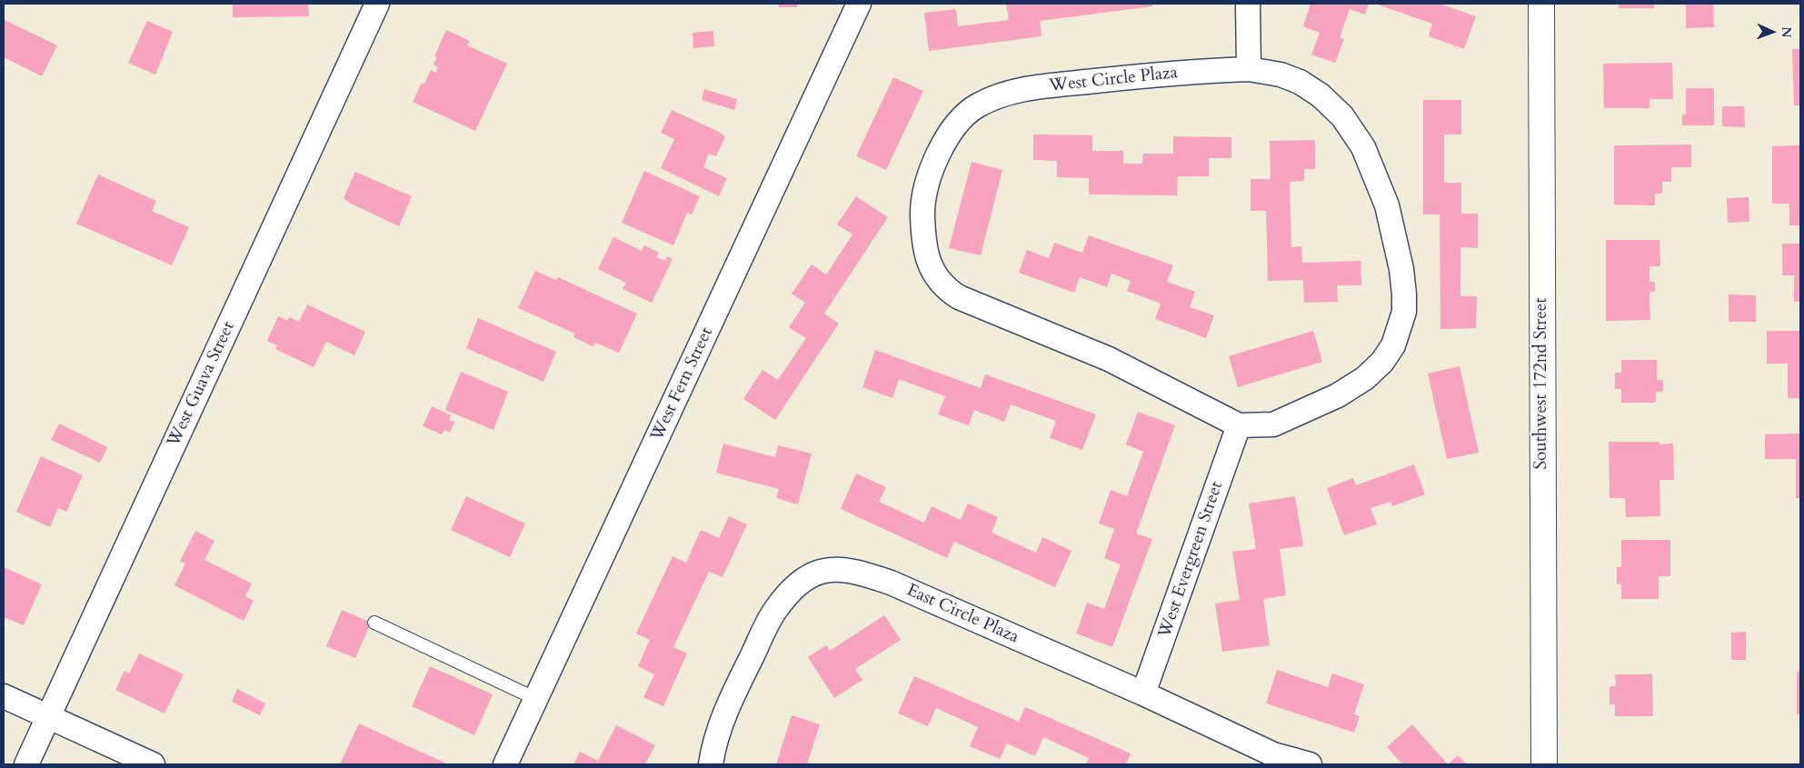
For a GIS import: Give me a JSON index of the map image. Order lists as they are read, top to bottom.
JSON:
{
  "streets": {
    "street": [
      "West Circle Plaza",
      "Southwest 172nd Street",
      "West Guava Street",
      "West Fern Street",
      "West Evergreen Street",
      "East Circle Plaza"
    ]
  },
  "crossings": [
    ["West Circle Plaza", "West Evergreen Street"],
    ["West Evergreen Street", "East Circle Plaza"]
  ],
  "north": "right"
}
